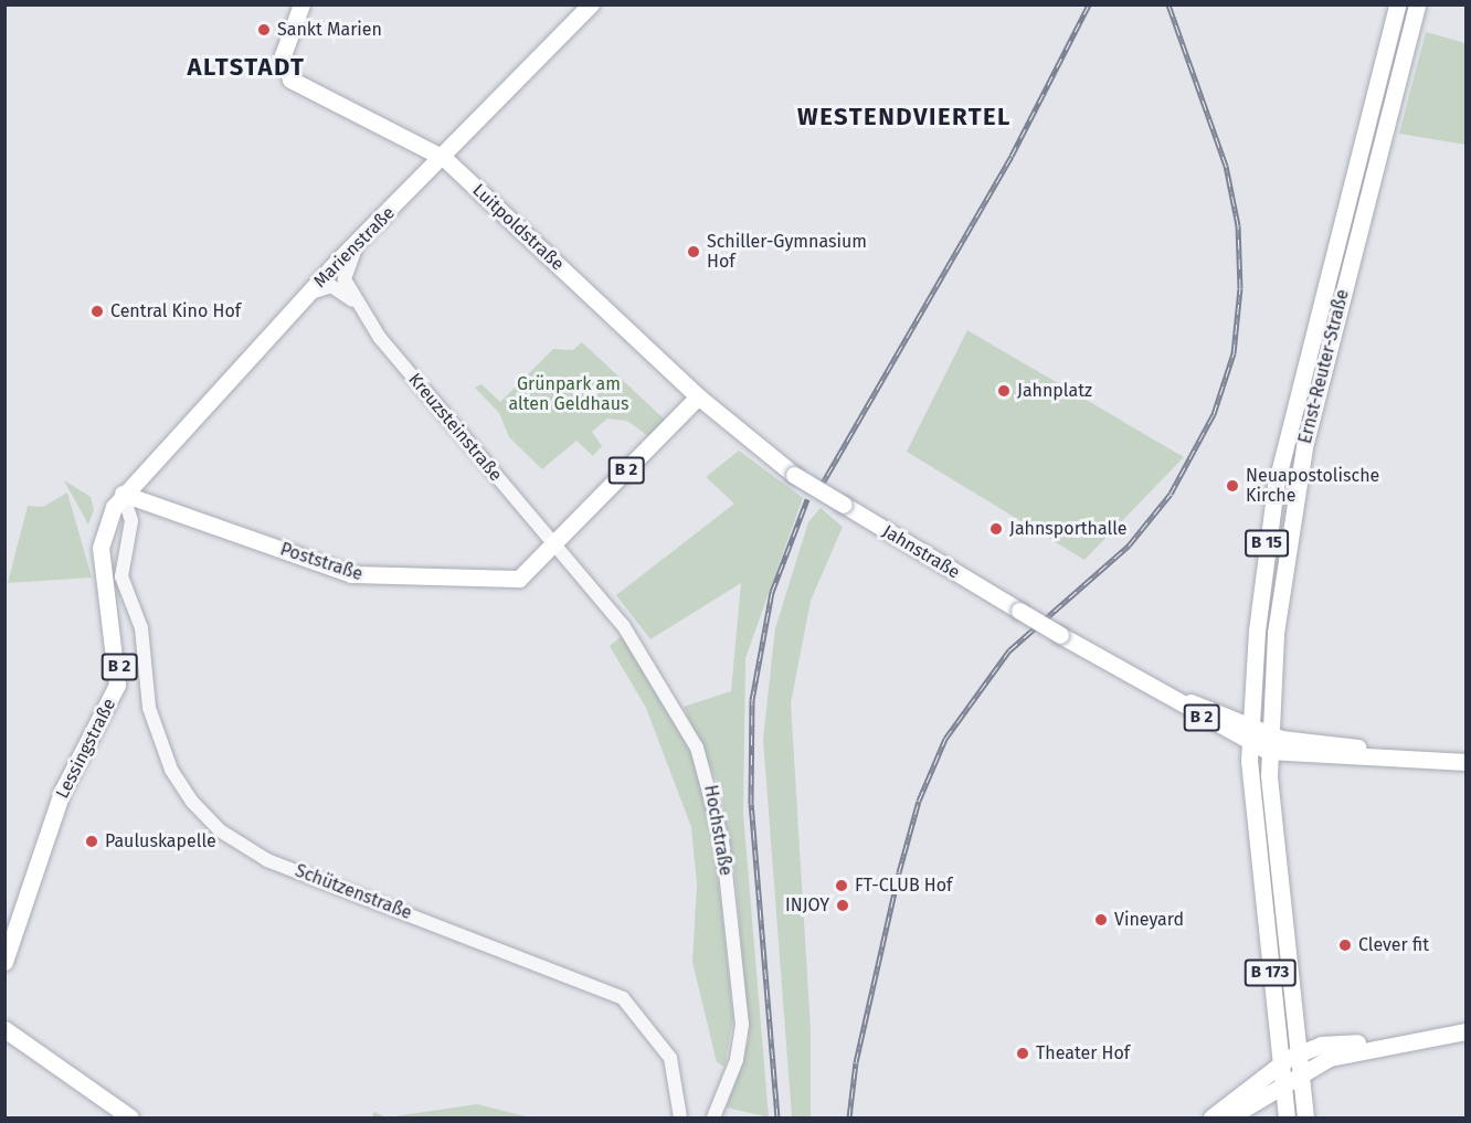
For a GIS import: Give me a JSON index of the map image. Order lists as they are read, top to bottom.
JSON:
{
  "streets": {
    "main road": [
      "Luitpoldstraße",
      "Marienstraße",
      "Ernst-Reuter-Straße",
      "B 2",
      "B 15",
      "Jahnstraße",
      "Poststraße",
      "Lessingstraße",
      "B 173"
    ],
    "street": ["Kreuzsteinstraße", "Hochstraße", "Schützenstraße"]
  },
  "crossings": [
    ["Luitpoldstraße", "Marienstraße"],
    ["Luitpoldstraße", "B 2"],
    ["Luitpoldstraße", "Jahnstraße"],
    ["Marienstraße", "Poststraße"],
    ["Marienstraße", "Lessingstraße"],
    ["Marienstraße", "Schützenstraße"],
    ["Ernst-Reuter-Straße", "B 15"],
    ["Ernst-Reuter-Straße", "Jahnstraße"],
    ["Kreuzsteinstraße", "B 2"],
    ["Kreuzsteinstraße", "Poststraße"],
    ["Kreuzsteinstraße", "Hochstraße"],
    ["B 2", "Jahnstraße"],
    ["B 2", "Poststraße"],
    ["B 2", "Hochstraße"],
    ["B 15", "B 173"],
    ["Poststraße", "Lessingstraße"],
    ["Poststraße", "Hochstraße"],
    ["Poststraße", "Schützenstraße"],
    ["Lessingstraße", "Schützenstraße"]
  ],
  "districts": ["ALTSTADT", "WESTENDVIERTEL"],
  "parks": ["Grünpark am alten Geldhaus"],
  "places": [
    "Sankt Marien",
    "Schiller-Gymnasium Hof",
    "Central Kino Hof",
    "Jahnplatz",
    "Neuapostolische Kirche",
    "Jahnsporthalle",
    "Pauluskapelle",
    "FT-CLUB Hof",
    "INJOY",
    "Vineyard",
    "Clever fit",
    "Theater Hof"
  ]
}
